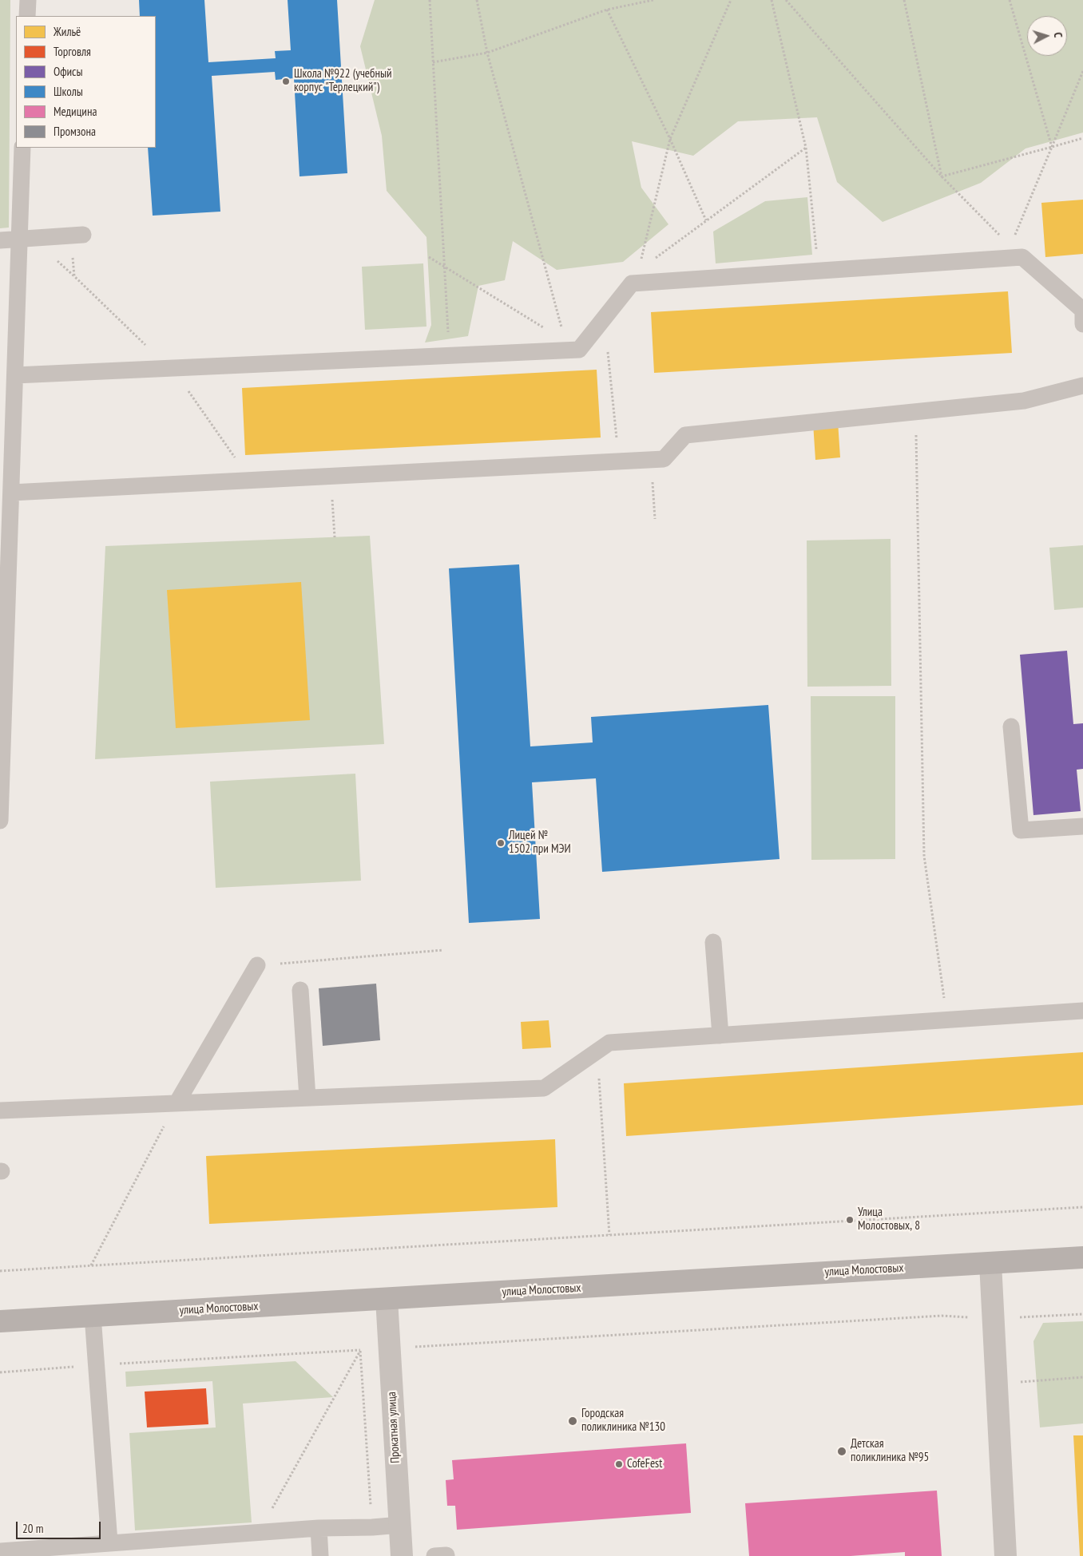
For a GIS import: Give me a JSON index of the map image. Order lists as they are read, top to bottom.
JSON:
{
  "streets": {
    "street": ["улица Молостовых", "Прокатная улица"]
  },
  "crossings": [
    ["улица Молостовых", "Прокатная улица"]
  ],
  "places": [
    "Школа №922 (учебный корпус \"Терлецкий\")",
    "Лицей № 1502 при МЭИ",
    "Улица Молостовых, 8",
    "Городская поликлиника №130",
    "Детская поликлиника №95",
    "CofeFest"
  ],
  "legend": [
    "Жильё",
    "Торговля",
    "Офисы",
    "Школы",
    "Медицина",
    "Промзона"
  ],
  "scale_bar": "20 m",
  "north": "right"
}
